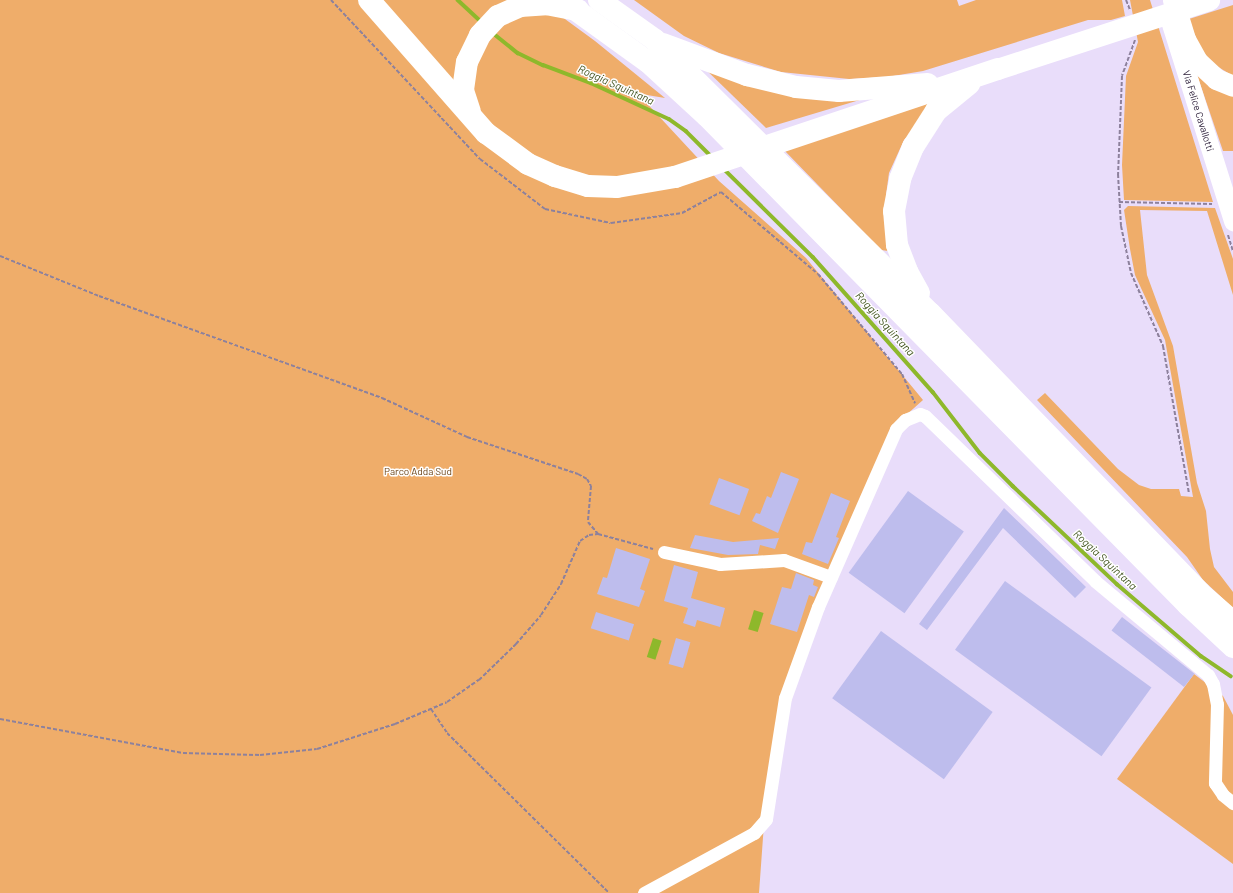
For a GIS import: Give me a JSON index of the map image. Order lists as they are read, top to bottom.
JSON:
{
  "streets": {
    "street": ["Via Felice Cavallotti"]
  },
  "water": ["Roggia Squintana"],
  "parks": ["Parco Adda Sud"]
}
